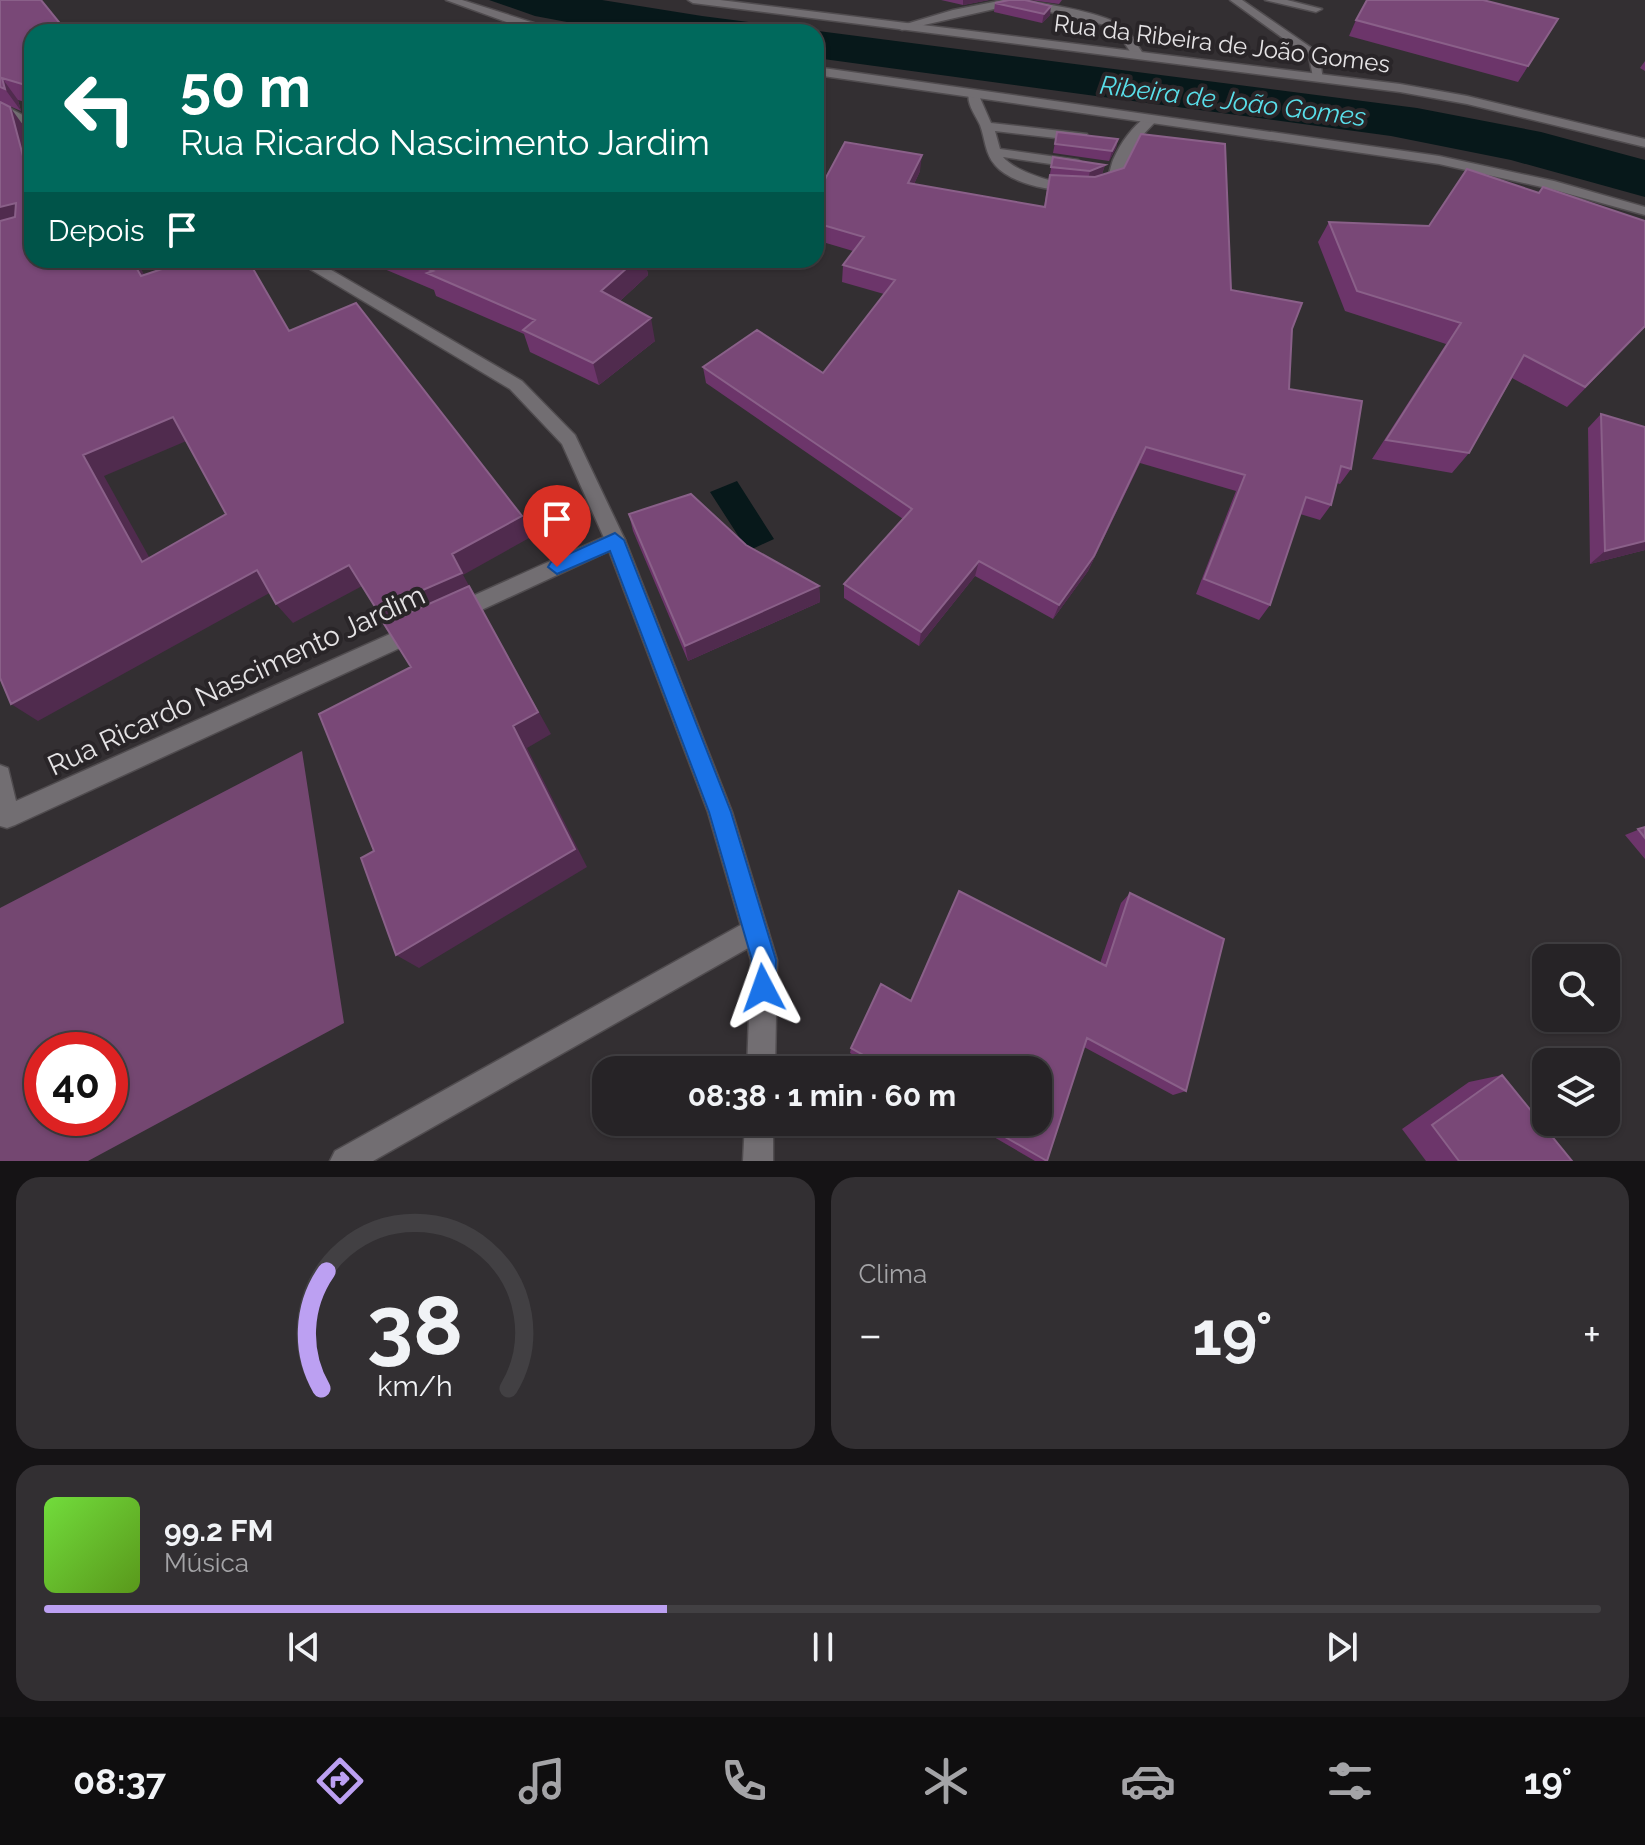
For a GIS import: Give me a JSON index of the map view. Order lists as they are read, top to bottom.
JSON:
{
  "streets": {
    "main road": ["Rua da Ribeira de João Gomes", "Rua Ricardo Nascimento Jardim"]
  },
  "water": ["Ribeira de João Gomes"],
  "page": {
    "turn": ["50 m", "Rua Ricardo Nascimento Jardim"],
    "then": "Depois",
    "limit": "40",
    "trip": "08:38 · 1 min · 60 m",
    "tile": "Clima",
    "heat": ["−", "19°", "+"],
    "song": ["99.2 FM", "Música"],
    "tabs": ["08:37", "19°"],
    "gauge": ["38", "km/h"]
  }
}
